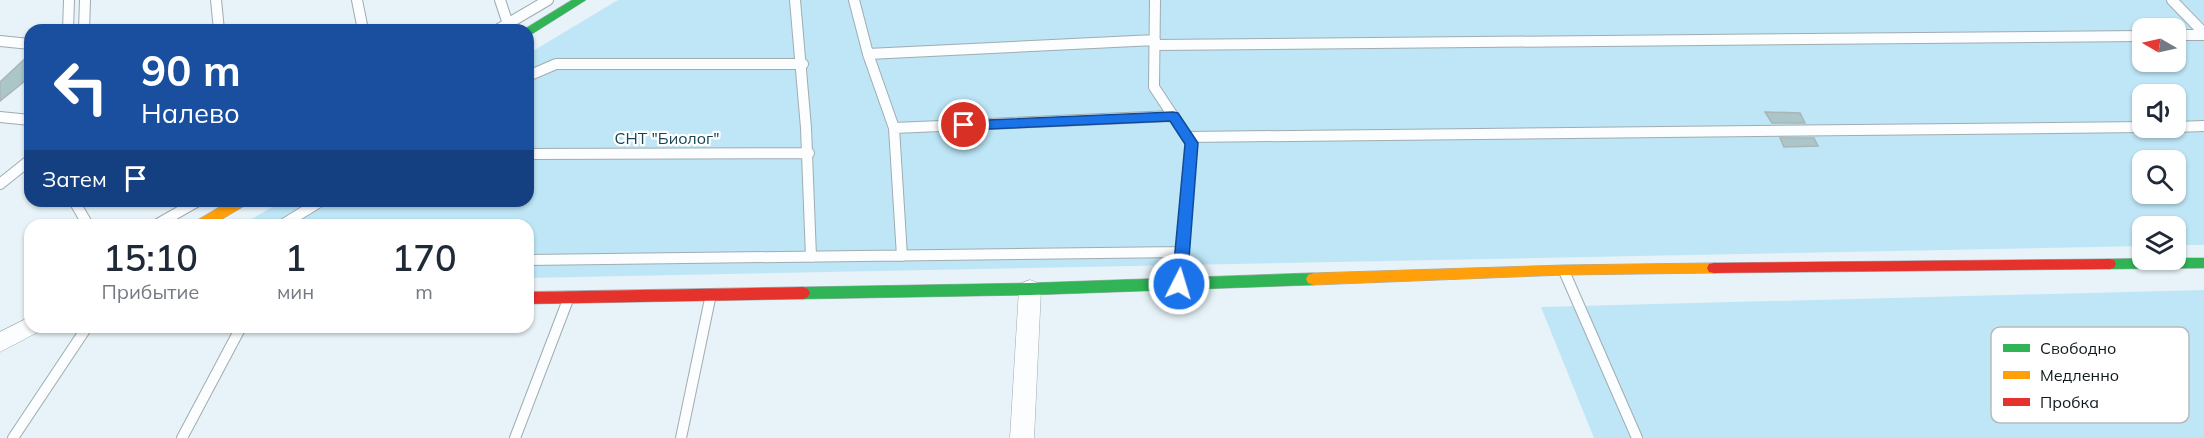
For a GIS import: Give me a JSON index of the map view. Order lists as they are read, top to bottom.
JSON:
{
  "parks": ["СНТ \"Биолог\""],
  "legend": ["Свободно", "Медленно", "Пробка"],
  "north": "left",
  "page": {
    "turn": ["90 m", "Налево"],
    "then": "Затем",
    "eta": [
      "15:10",
      "Прибытие",
      "1",
      "мин",
      "170",
      "m"
    ]
  }
}
